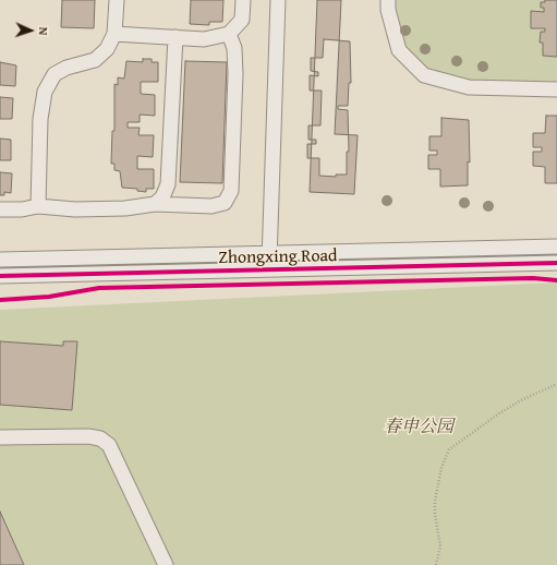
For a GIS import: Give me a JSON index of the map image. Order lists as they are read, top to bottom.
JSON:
{
  "streets": {
    "street": ["Zhongxing Road"]
  },
  "parks": ["春申公园"],
  "north": "right"
}
